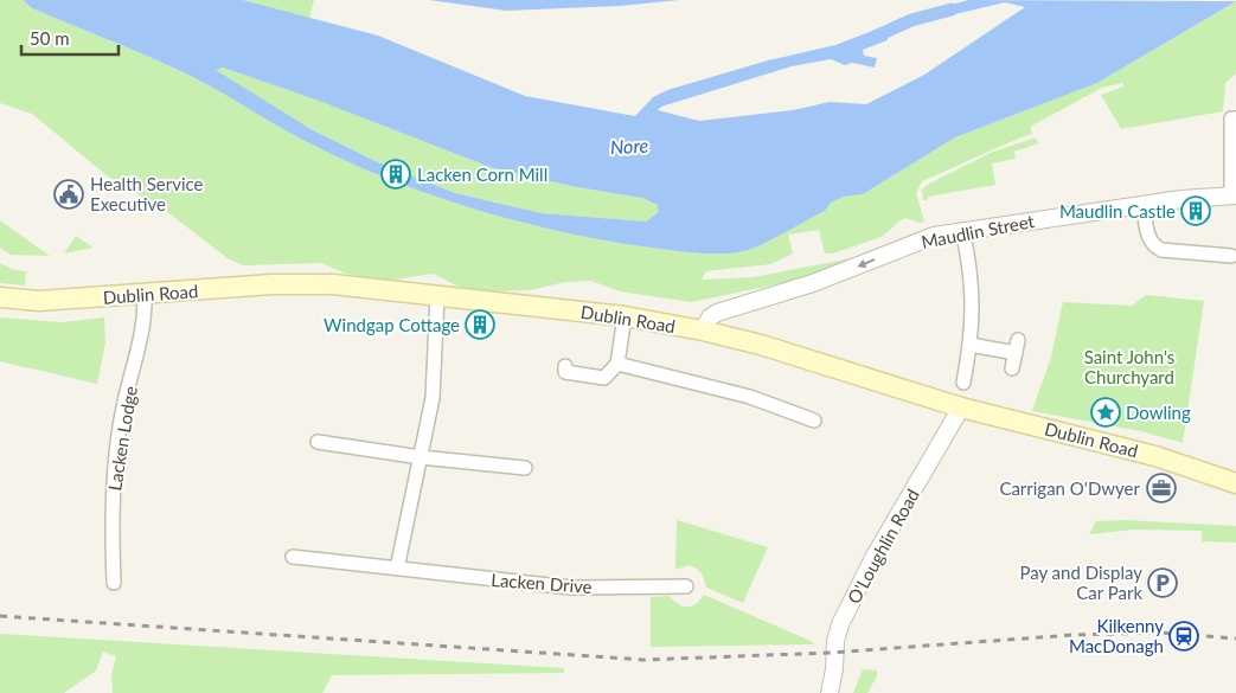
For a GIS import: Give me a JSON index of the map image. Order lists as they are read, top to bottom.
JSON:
{
  "streets": {
    "main road": ["Dublin Road"],
    "street": [
      "Maudlin Street",
      "Lacken Lodge",
      "O'Loughlin Road",
      "Lacken Drive"
    ]
  },
  "crossings": [
    ["Maudlin Street", "Dublin Road"],
    ["Dublin Road", "Lacken Lodge"],
    ["Dublin Road", "O'Loughlin Road"]
  ],
  "one_way": ["Maudlin Street"],
  "water": ["Nore"],
  "parks": ["Saint John's Churchyard"],
  "places": {
    "building": ["Lacken Corn Mill", "Maudlin Castle", "Windgap Cottage"],
    "public building": ["Health Service Executive"],
    "place": ["Dowling"],
    "office": ["Carrigan O'Dwyer"],
    "parking": ["Pay and Display Car Park"],
    "station": ["Kilkenny MacDonagh"]
  },
  "scale_bar": "50 m"
}
